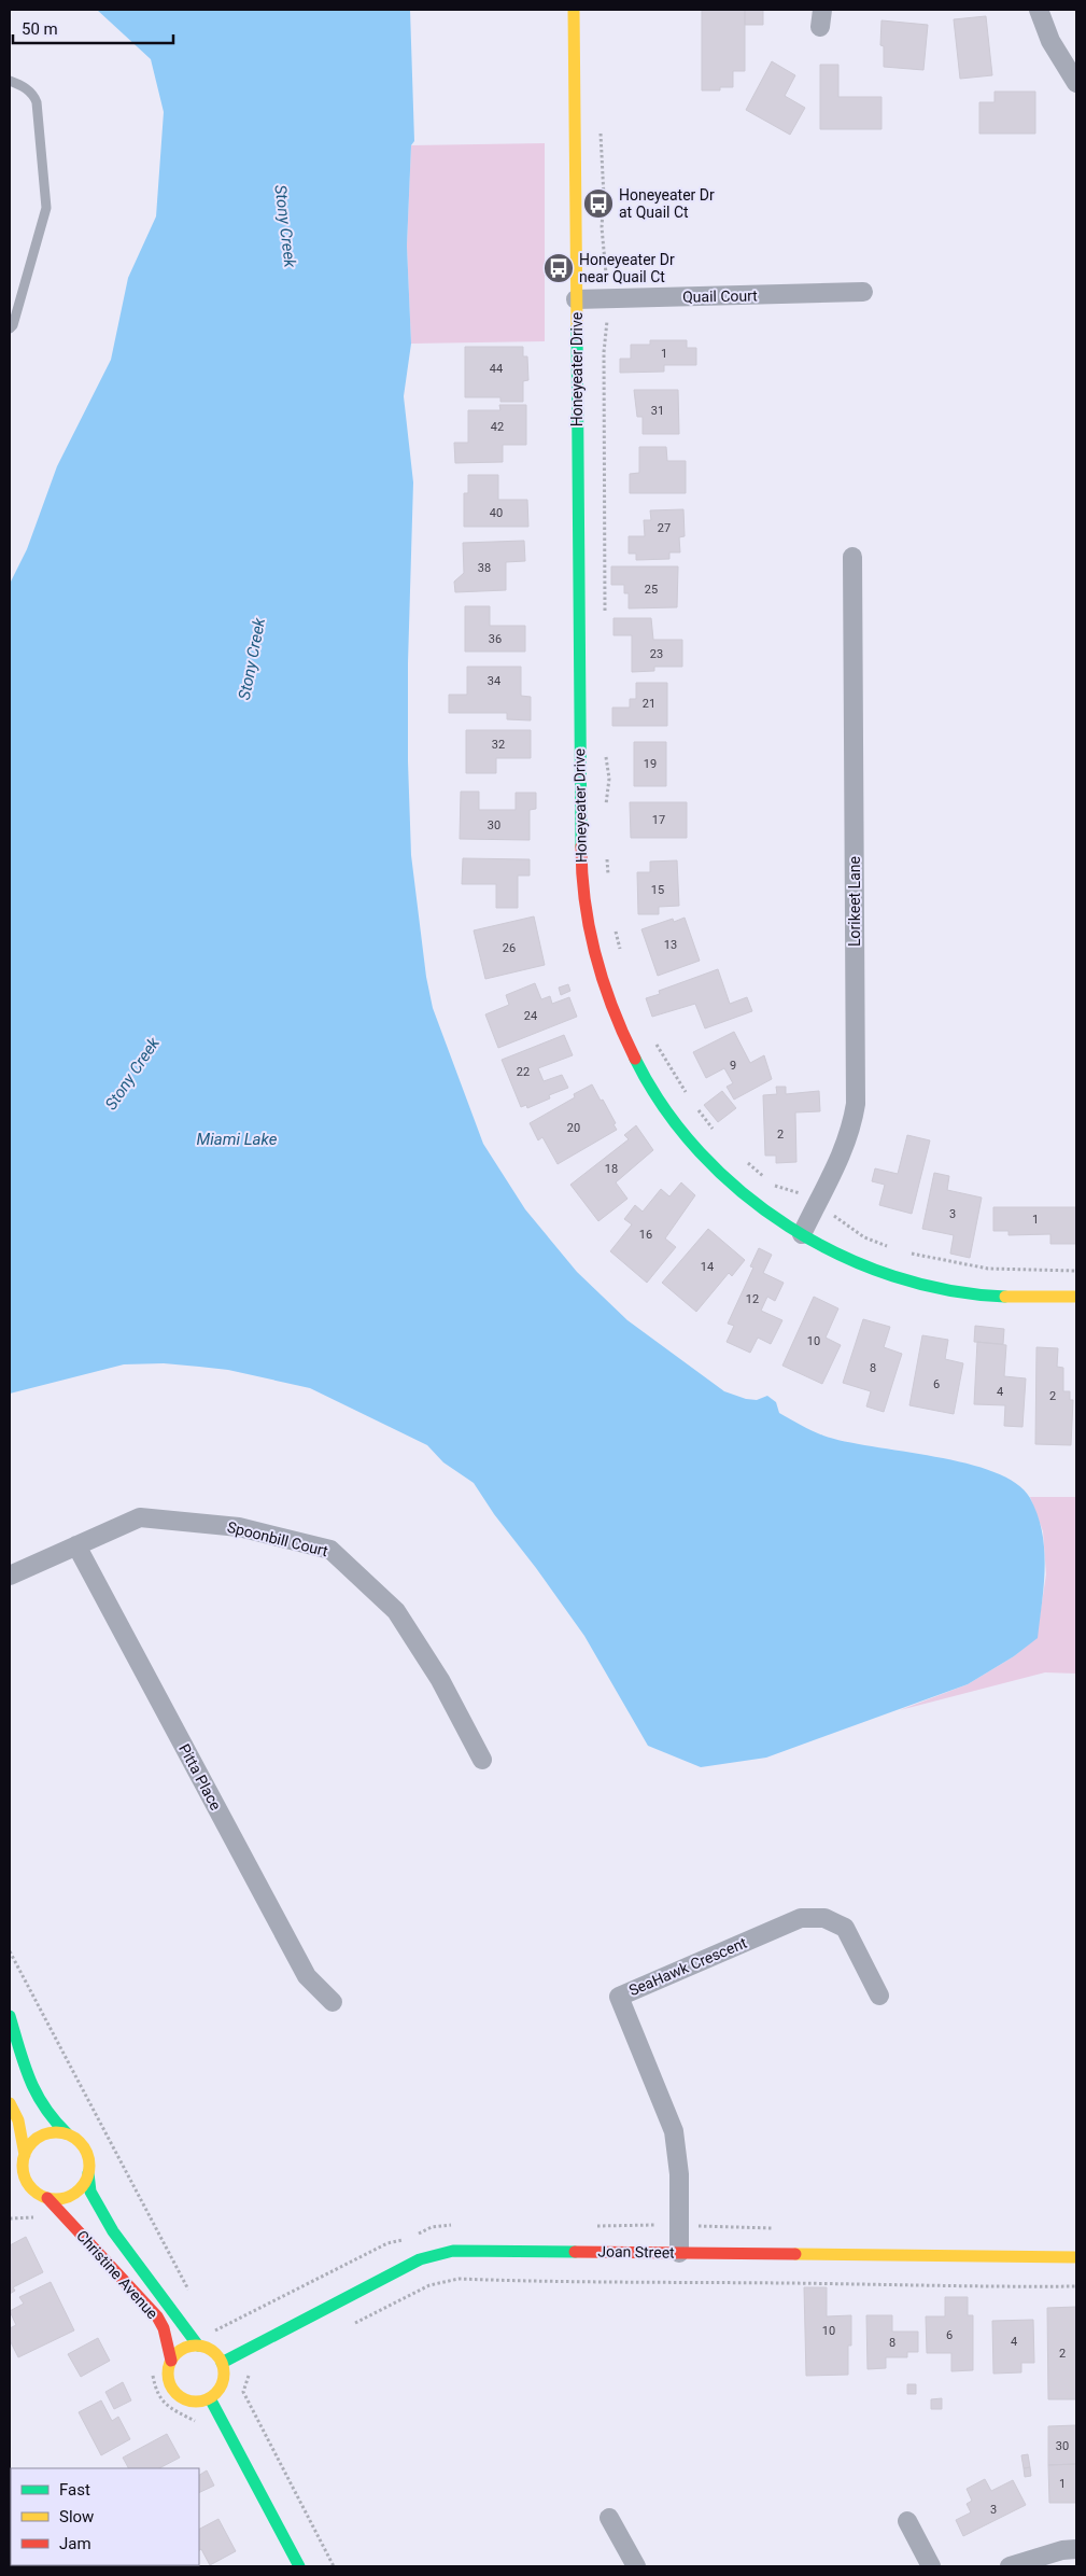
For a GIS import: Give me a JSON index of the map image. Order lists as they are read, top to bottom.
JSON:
{
  "streets": {
    "street": [
      "Quail Court",
      "Honeyeater Drive",
      "Lorikeet Lane",
      "Spoonbill Court",
      "Pitta Place",
      "SeaHawk Crescent",
      "Joan Street",
      "Christine Avenue"
    ]
  },
  "crossings": [
    ["Quail Court", "Honeyeater Drive"],
    ["Honeyeater Drive", "Lorikeet Lane"],
    ["Spoonbill Court", "Pitta Place"],
    ["SeaHawk Crescent", "Joan Street"],
    ["Joan Street", "Christine Avenue"]
  ],
  "water": ["Stony Creek", "Miami Lake"],
  "places": {
    "bus stop": ["Honeyeater Dr at Quail Ct", "Honeyeater Dr near Quail Ct"]
  },
  "house_numbers": [
    "1",
    "44",
    "31",
    "42",
    "40",
    "27",
    "38",
    "25",
    "36",
    "23",
    "34",
    "21",
    "32",
    "19",
    "17",
    "30",
    "15",
    "13",
    "26",
    "24",
    "9",
    "22",
    "20",
    "2",
    "18",
    "3",
    "1",
    "16",
    "14",
    "12",
    "10",
    "8",
    "6",
    "4",
    "2",
    "10",
    "6",
    "4",
    "8",
    "2",
    "30",
    "1",
    "3"
  ],
  "legend": ["Fast", "Slow", "Jam"],
  "scale_bar": "50 m"
}
